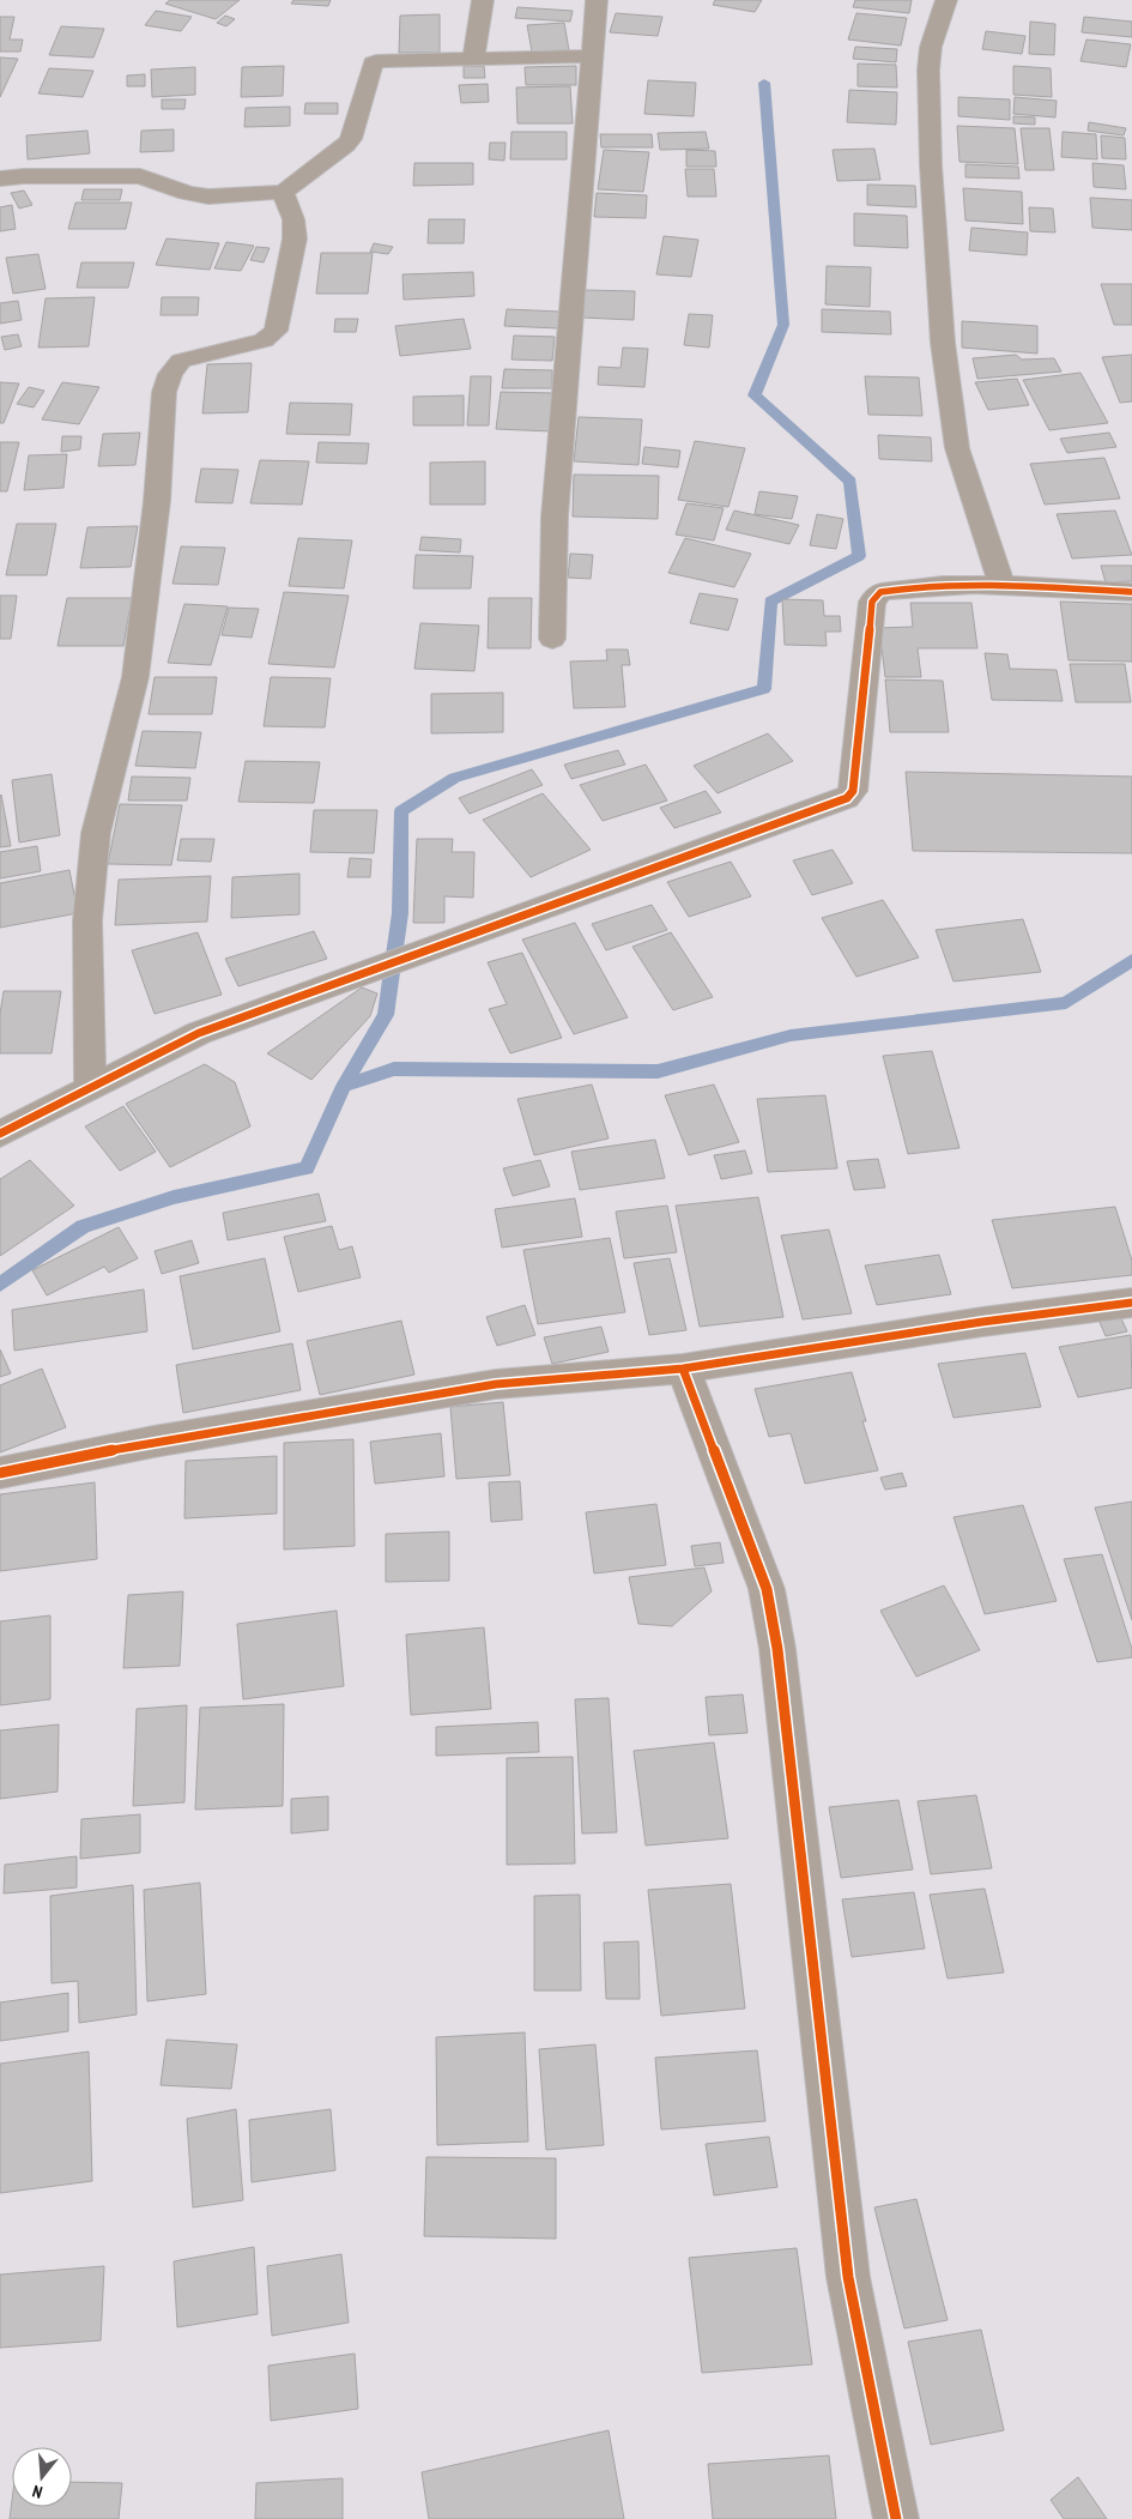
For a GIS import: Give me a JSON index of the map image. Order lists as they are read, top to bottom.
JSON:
{
  "north": "bottom"
}
